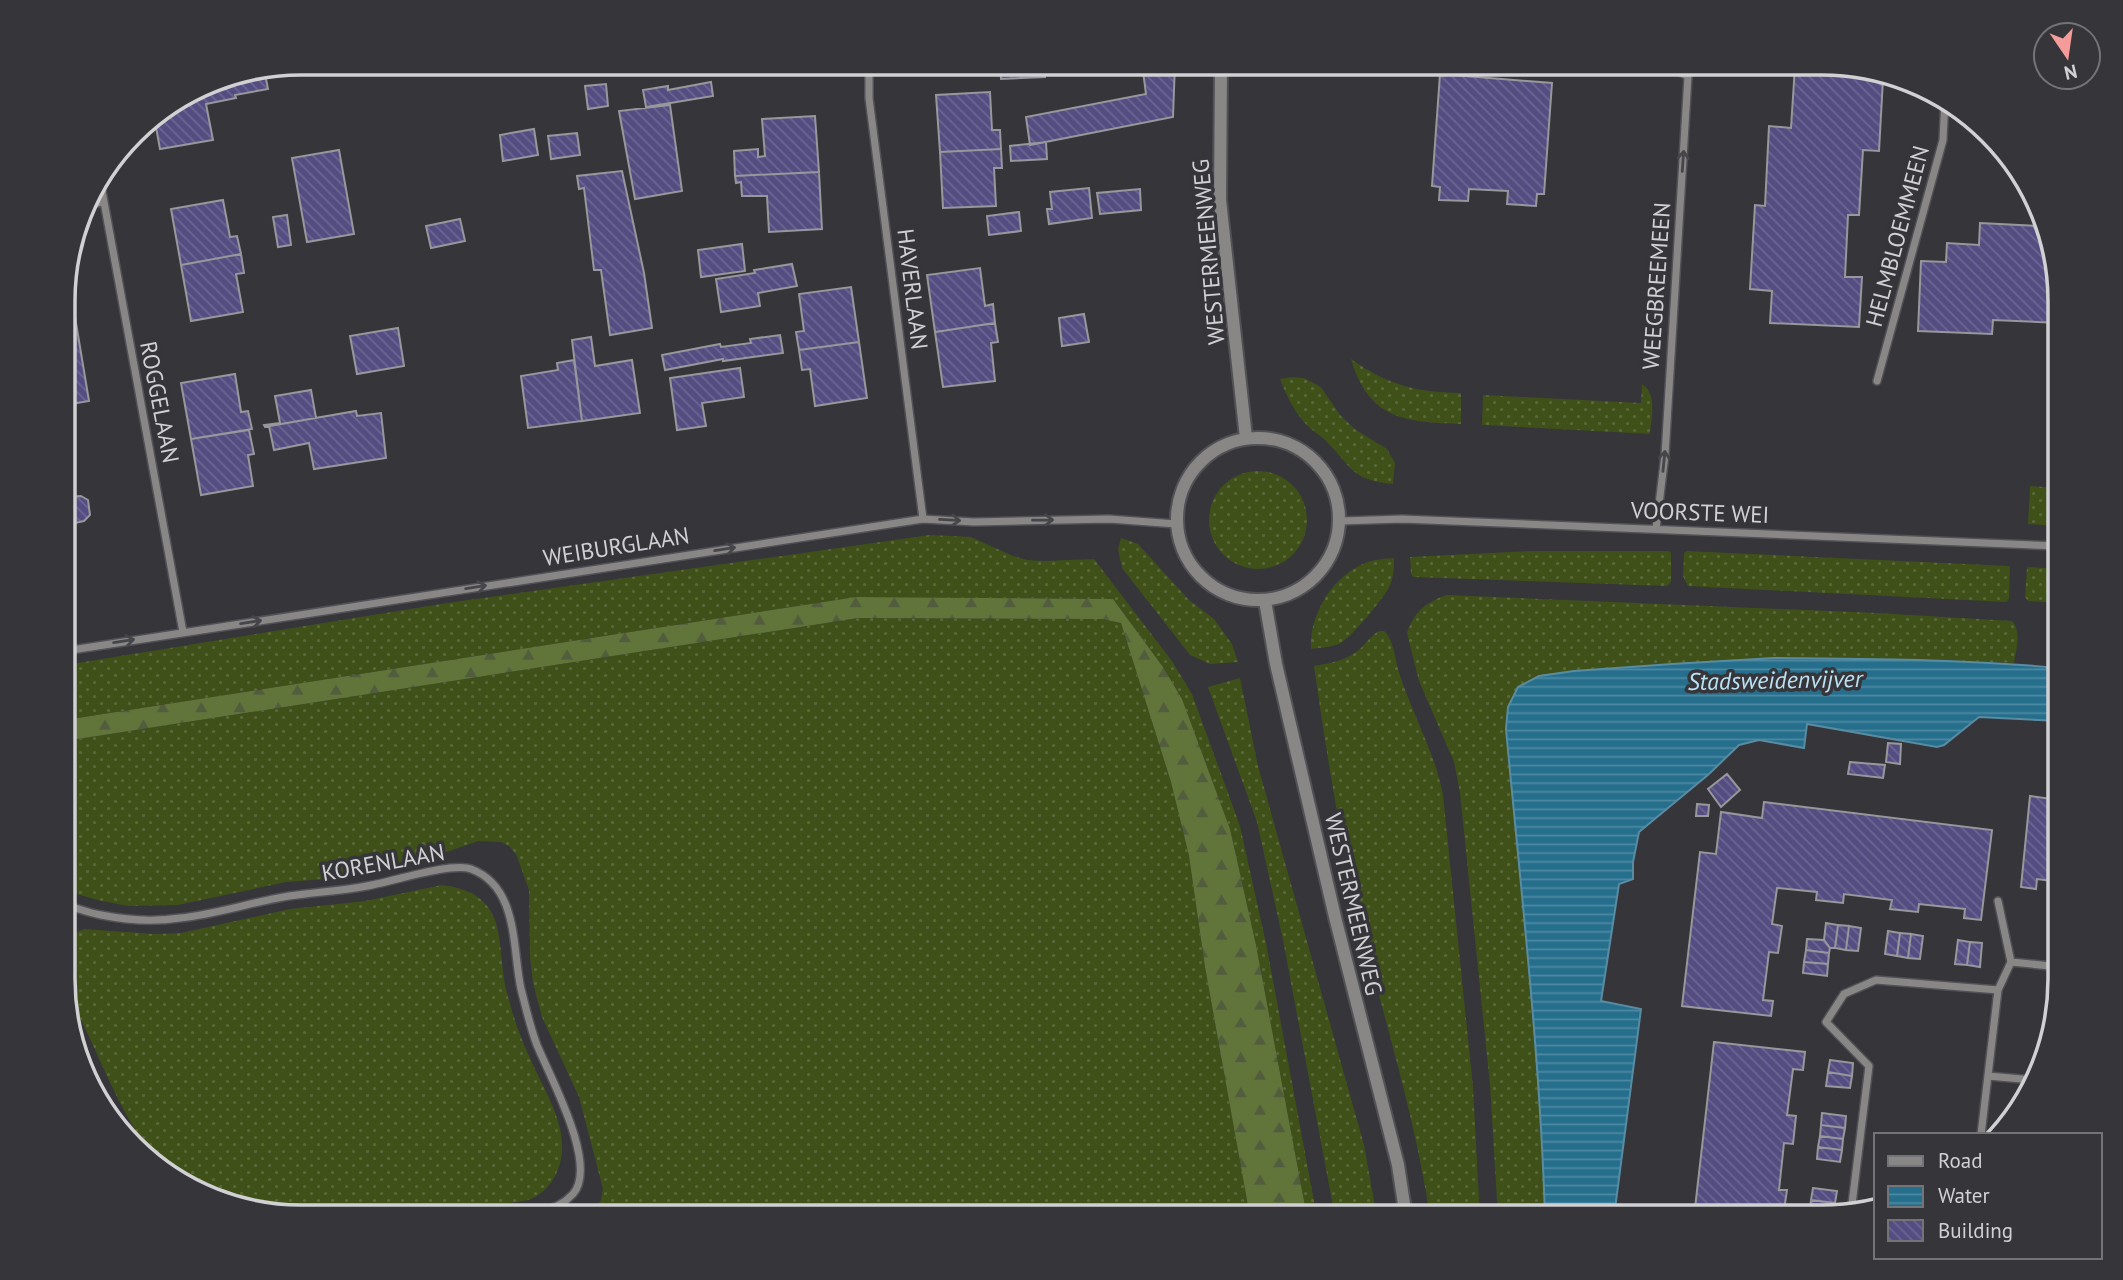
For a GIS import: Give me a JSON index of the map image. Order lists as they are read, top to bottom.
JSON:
{
  "streets": {
    "street": [
      "HELMBLOEMMEEN",
      "WESTERMEENWEG",
      "WEEGBREEMEEN",
      "HAVERLAAN",
      "ROGGELAAN",
      "VOORSTE WEI",
      "WEIBURGLAAN",
      "KORENLAAN"
    ]
  },
  "crossings": [
    ["WESTERMEENWEG", "VOORSTE WEI"],
    ["WESTERMEENWEG", "WEIBURGLAAN"],
    ["WEEGBREEMEEN", "VOORSTE WEI"],
    ["HAVERLAAN", "WEIBURGLAAN"],
    ["ROGGELAAN", "WEIBURGLAAN"],
    ["VOORSTE WEI", "WEIBURGLAAN"]
  ],
  "one_way": ["WEEGBREEMEEN", "WEIBURGLAAN"],
  "water": ["Stadsweidenvijver"],
  "legend": ["Road", "Water", "Building"],
  "north": "bottom"
}
